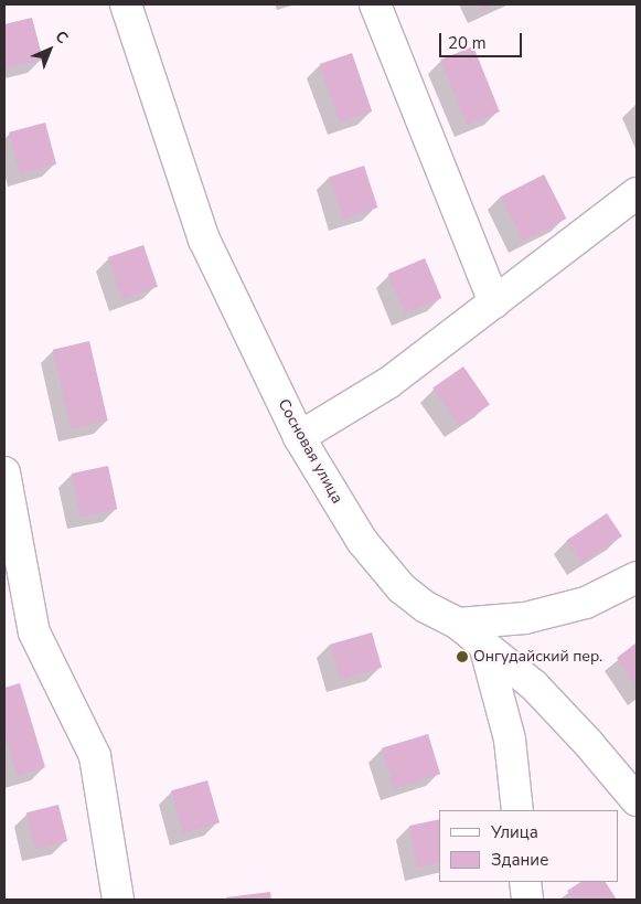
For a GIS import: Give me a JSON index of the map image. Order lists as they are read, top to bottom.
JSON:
{
  "streets": {
    "street": ["Сосновая улица"]
  },
  "places": ["Онгудайский пер."],
  "legend": ["Улица", "Здание"],
  "scale_bar": "20 m",
  "north": "top right"
}
